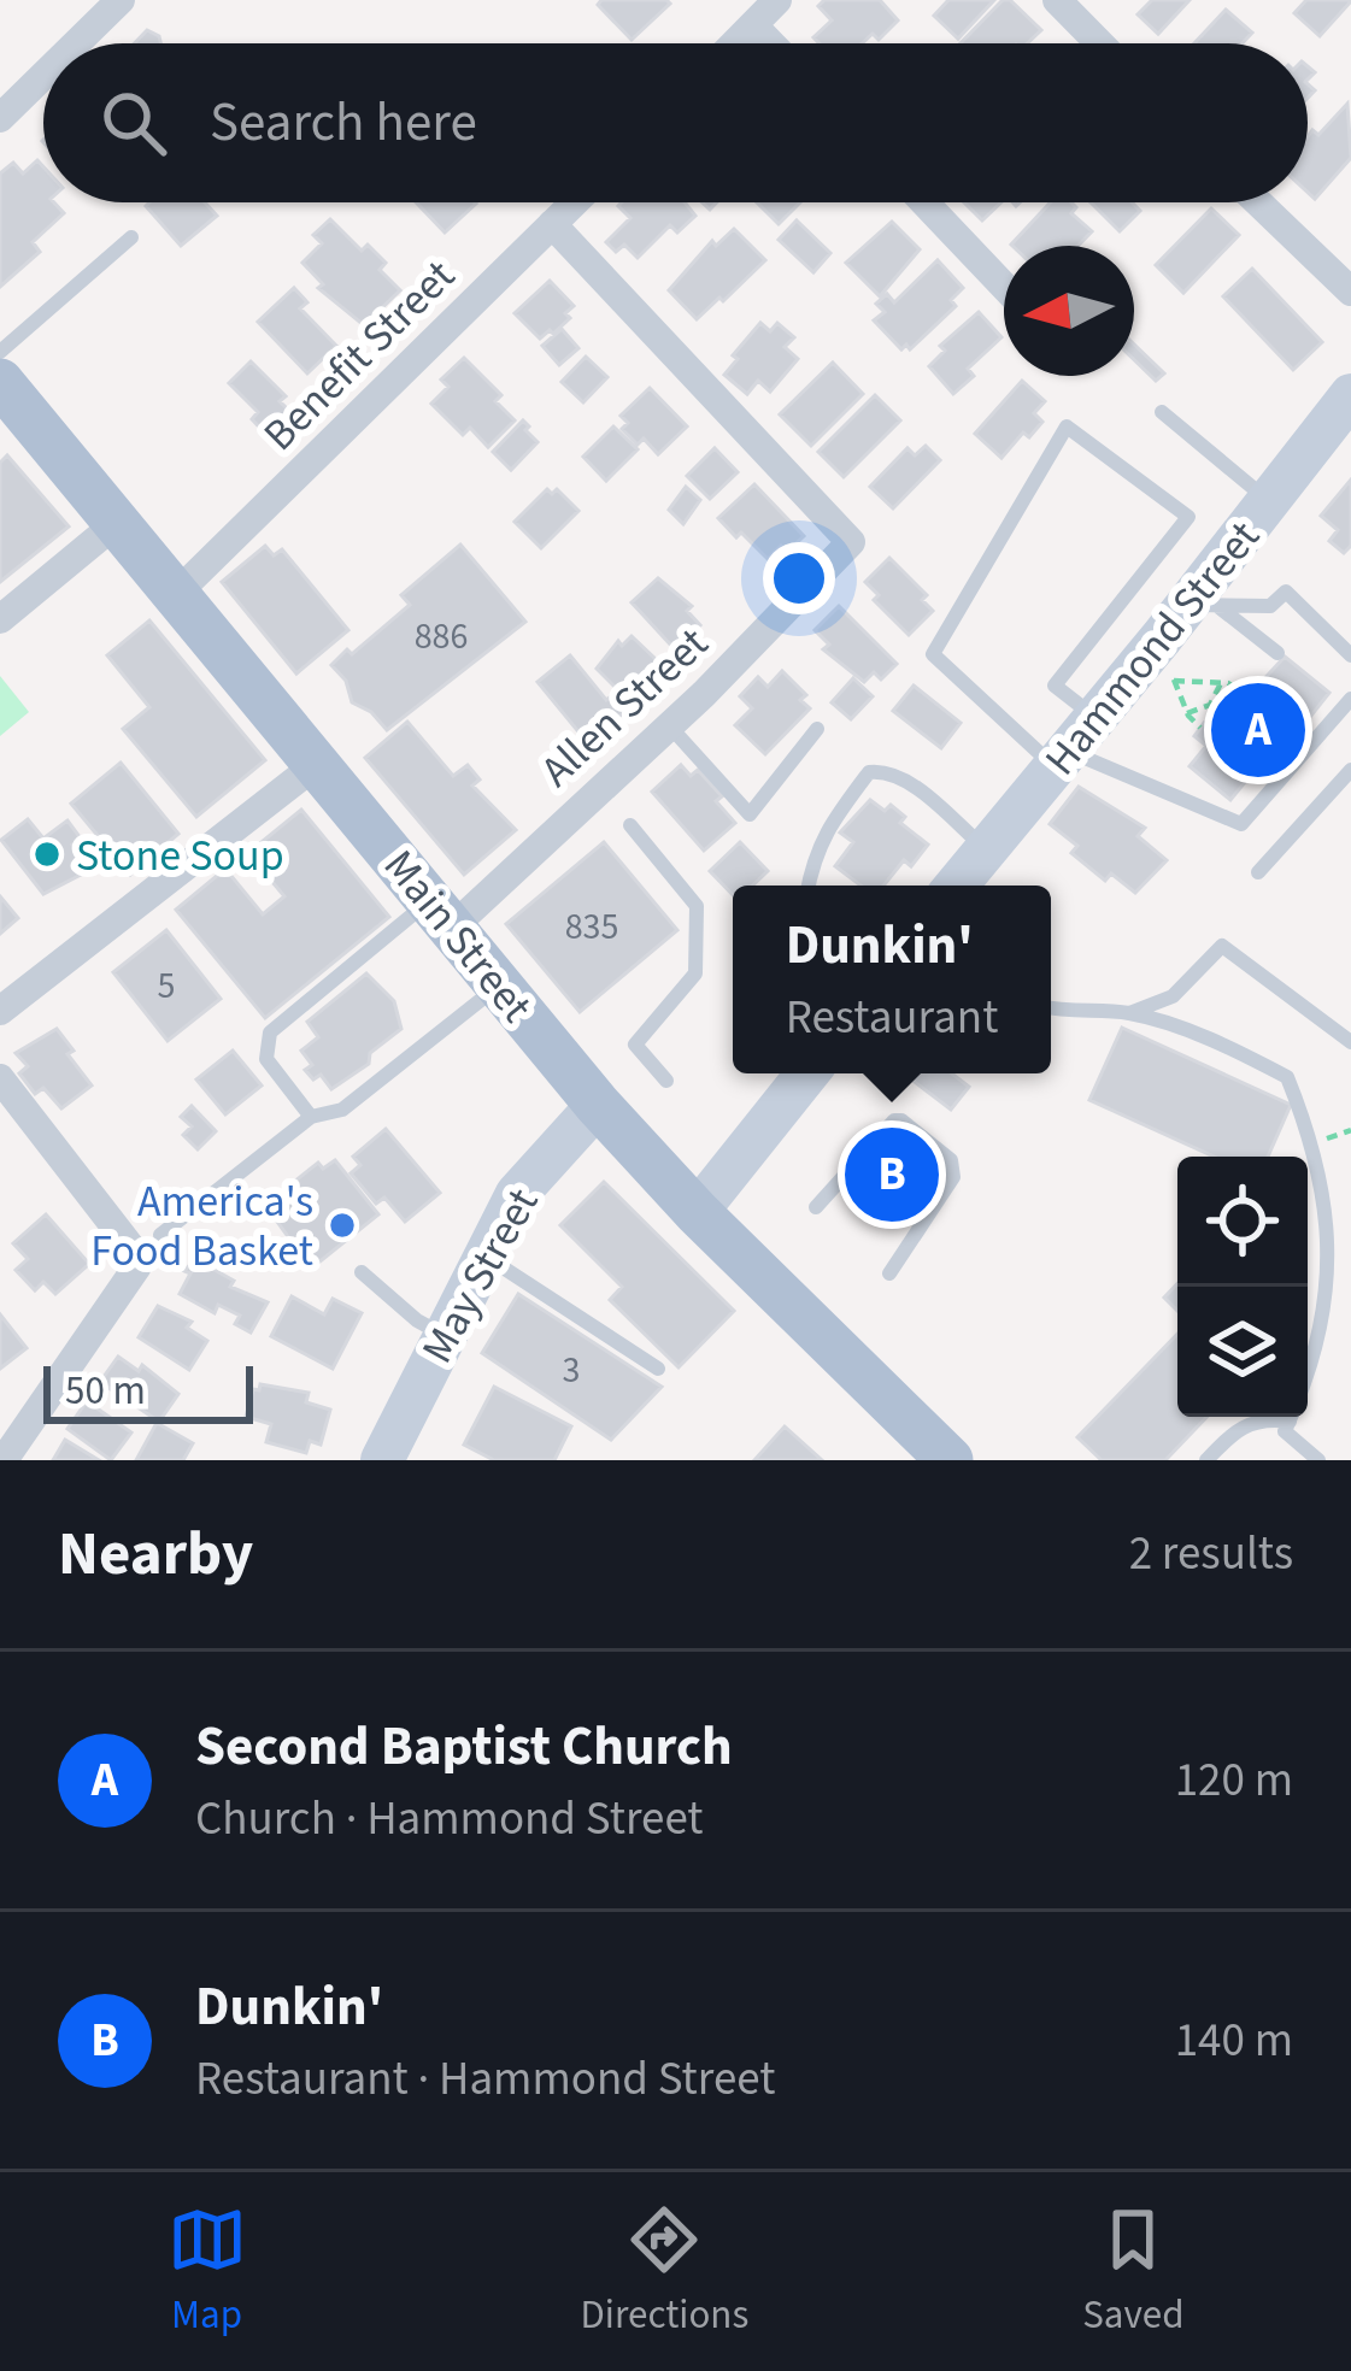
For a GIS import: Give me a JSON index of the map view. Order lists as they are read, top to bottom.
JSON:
{
  "streets": {
    "main road": ["Main Street"],
    "street": [
      "Benefit Street",
      "Hammond Street",
      "Allen Street",
      "May Street"
    ]
  },
  "crossings": [
    ["Benefit Street", "Allen Street"],
    ["Benefit Street", "Main Street"],
    ["Allen Street", "Main Street"],
    ["Main Street", "May Street"]
  ],
  "places": ["Stone Soup", "America's Food Basket"],
  "house_numbers": [
    "886",
    "835",
    "5",
    "3"
  ],
  "scale_bar": "50 m",
  "north": "left",
  "page": {
    "search": "Search here",
    "pins": ["A", "B"],
    "popup": ["Dunkin'", "Restaurant"],
    "scale": "50 m",
    "heading": ["Nearby", "2 results"],
    "list": [
      {
        "mark": "A",
        "name": "Second Baptist Church",
        "note": "Church · Hammond Street",
        "value": "120 m"
      },
      {
        "mark": "B",
        "name": "Dunkin'",
        "note": "Restaurant · Hammond Street",
        "value": "140 m"
      }
    ],
    "nav": ["Map", "Directions", "Saved"]
  }
}
